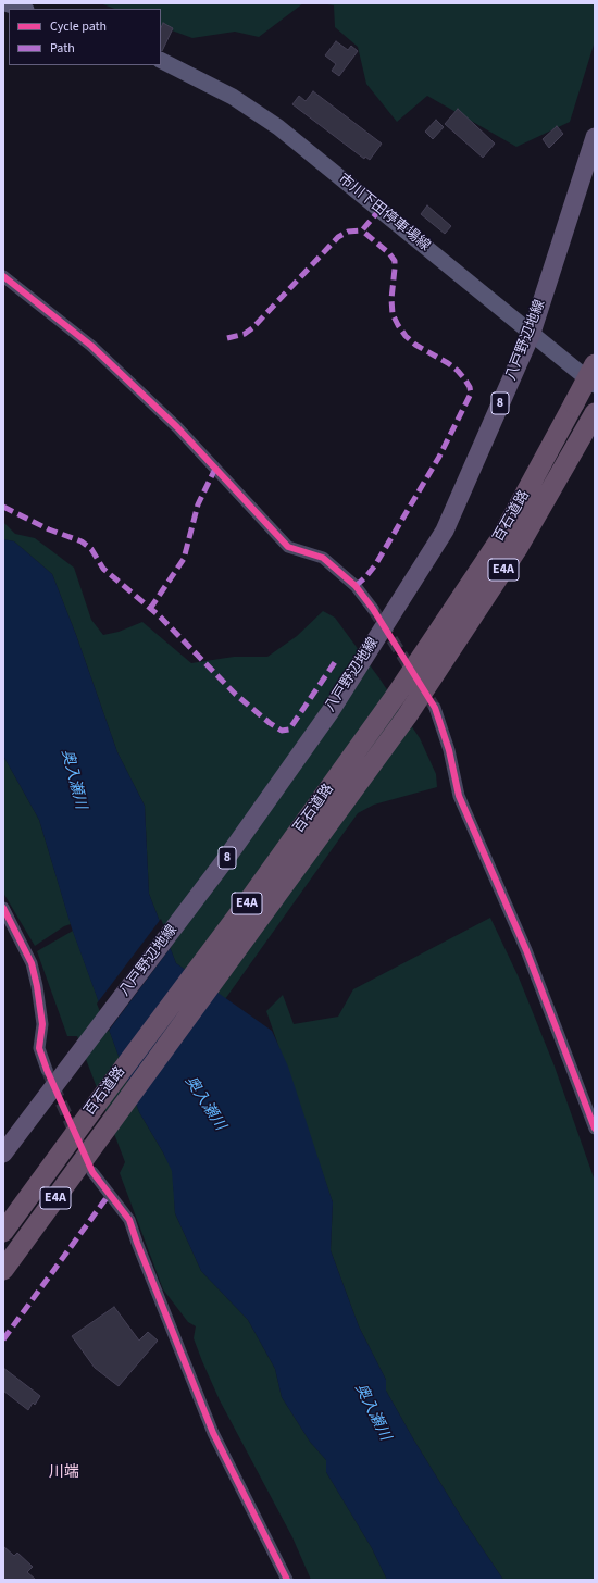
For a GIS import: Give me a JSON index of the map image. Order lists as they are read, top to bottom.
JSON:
{
  "streets": {
    "highway": ["百石道路", "E4A"],
    "main road": ["市川下田停車場線", "八戸野辺地線", "8"]
  },
  "crossings": [
    ["市川下田停車場線", "八戸野辺地線"]
  ],
  "districts": ["川端"],
  "water": ["奥入瀬川"],
  "legend": ["Cycle path", "Path"]
}
